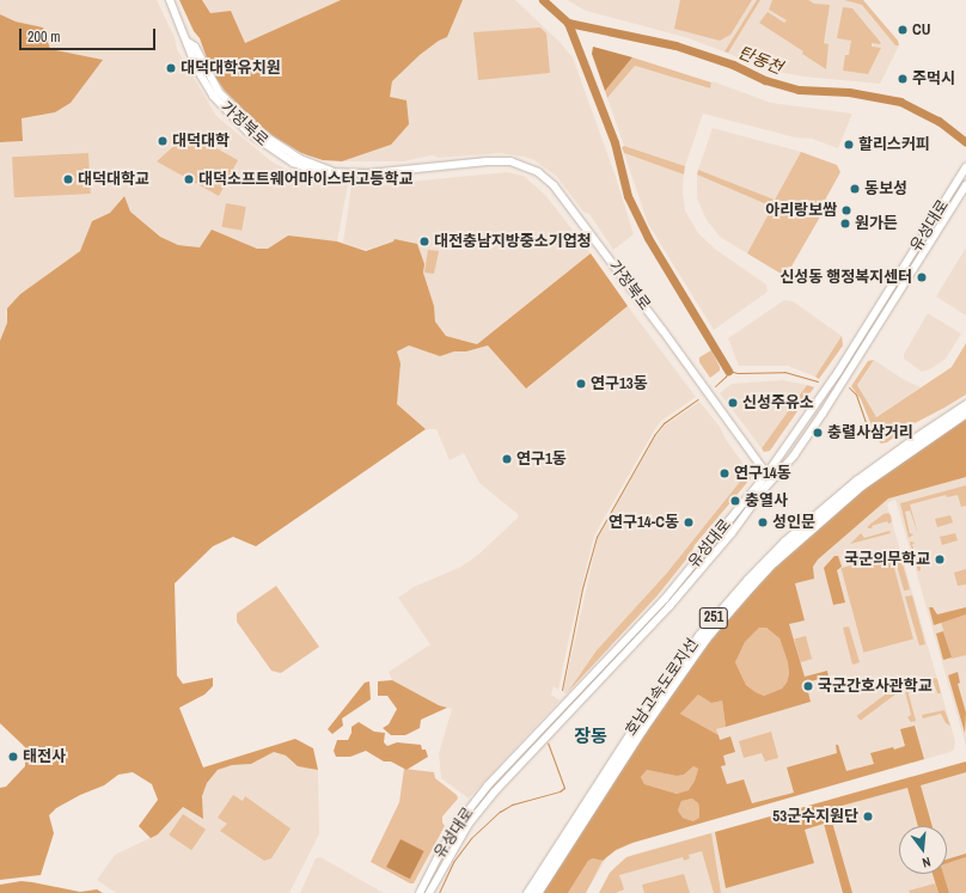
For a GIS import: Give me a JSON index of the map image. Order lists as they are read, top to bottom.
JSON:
{
  "streets": {
    "highway": ["251", "호남고속도로지선"],
    "main road": ["가정북로", "유성대로"]
  },
  "crossings": [
    ["가정북로", "유성대로"]
  ],
  "districts": ["장동"],
  "water": ["탄동천"],
  "places": [
    "CU",
    "대덕대학유치원",
    "주먹시",
    "대덕대학",
    "할리스커피",
    "대덕대학교",
    "대덕소프트웨어마이스터고등학교",
    "동보성",
    "아리랑보쌈",
    "원가든",
    "대전충남지방중소기업청",
    "신성동 행정복지센터",
    "연구13동",
    "신성주유소",
    "충렬사삼거리",
    "연구1동",
    "연구14동",
    "충열사",
    "연구14-C동",
    "성인문",
    "국군의무학교",
    "국군간호사관학교",
    "태전사",
    "53군수지원단"
  ],
  "scale_bar": "200 m",
  "north": "bottom"
}
